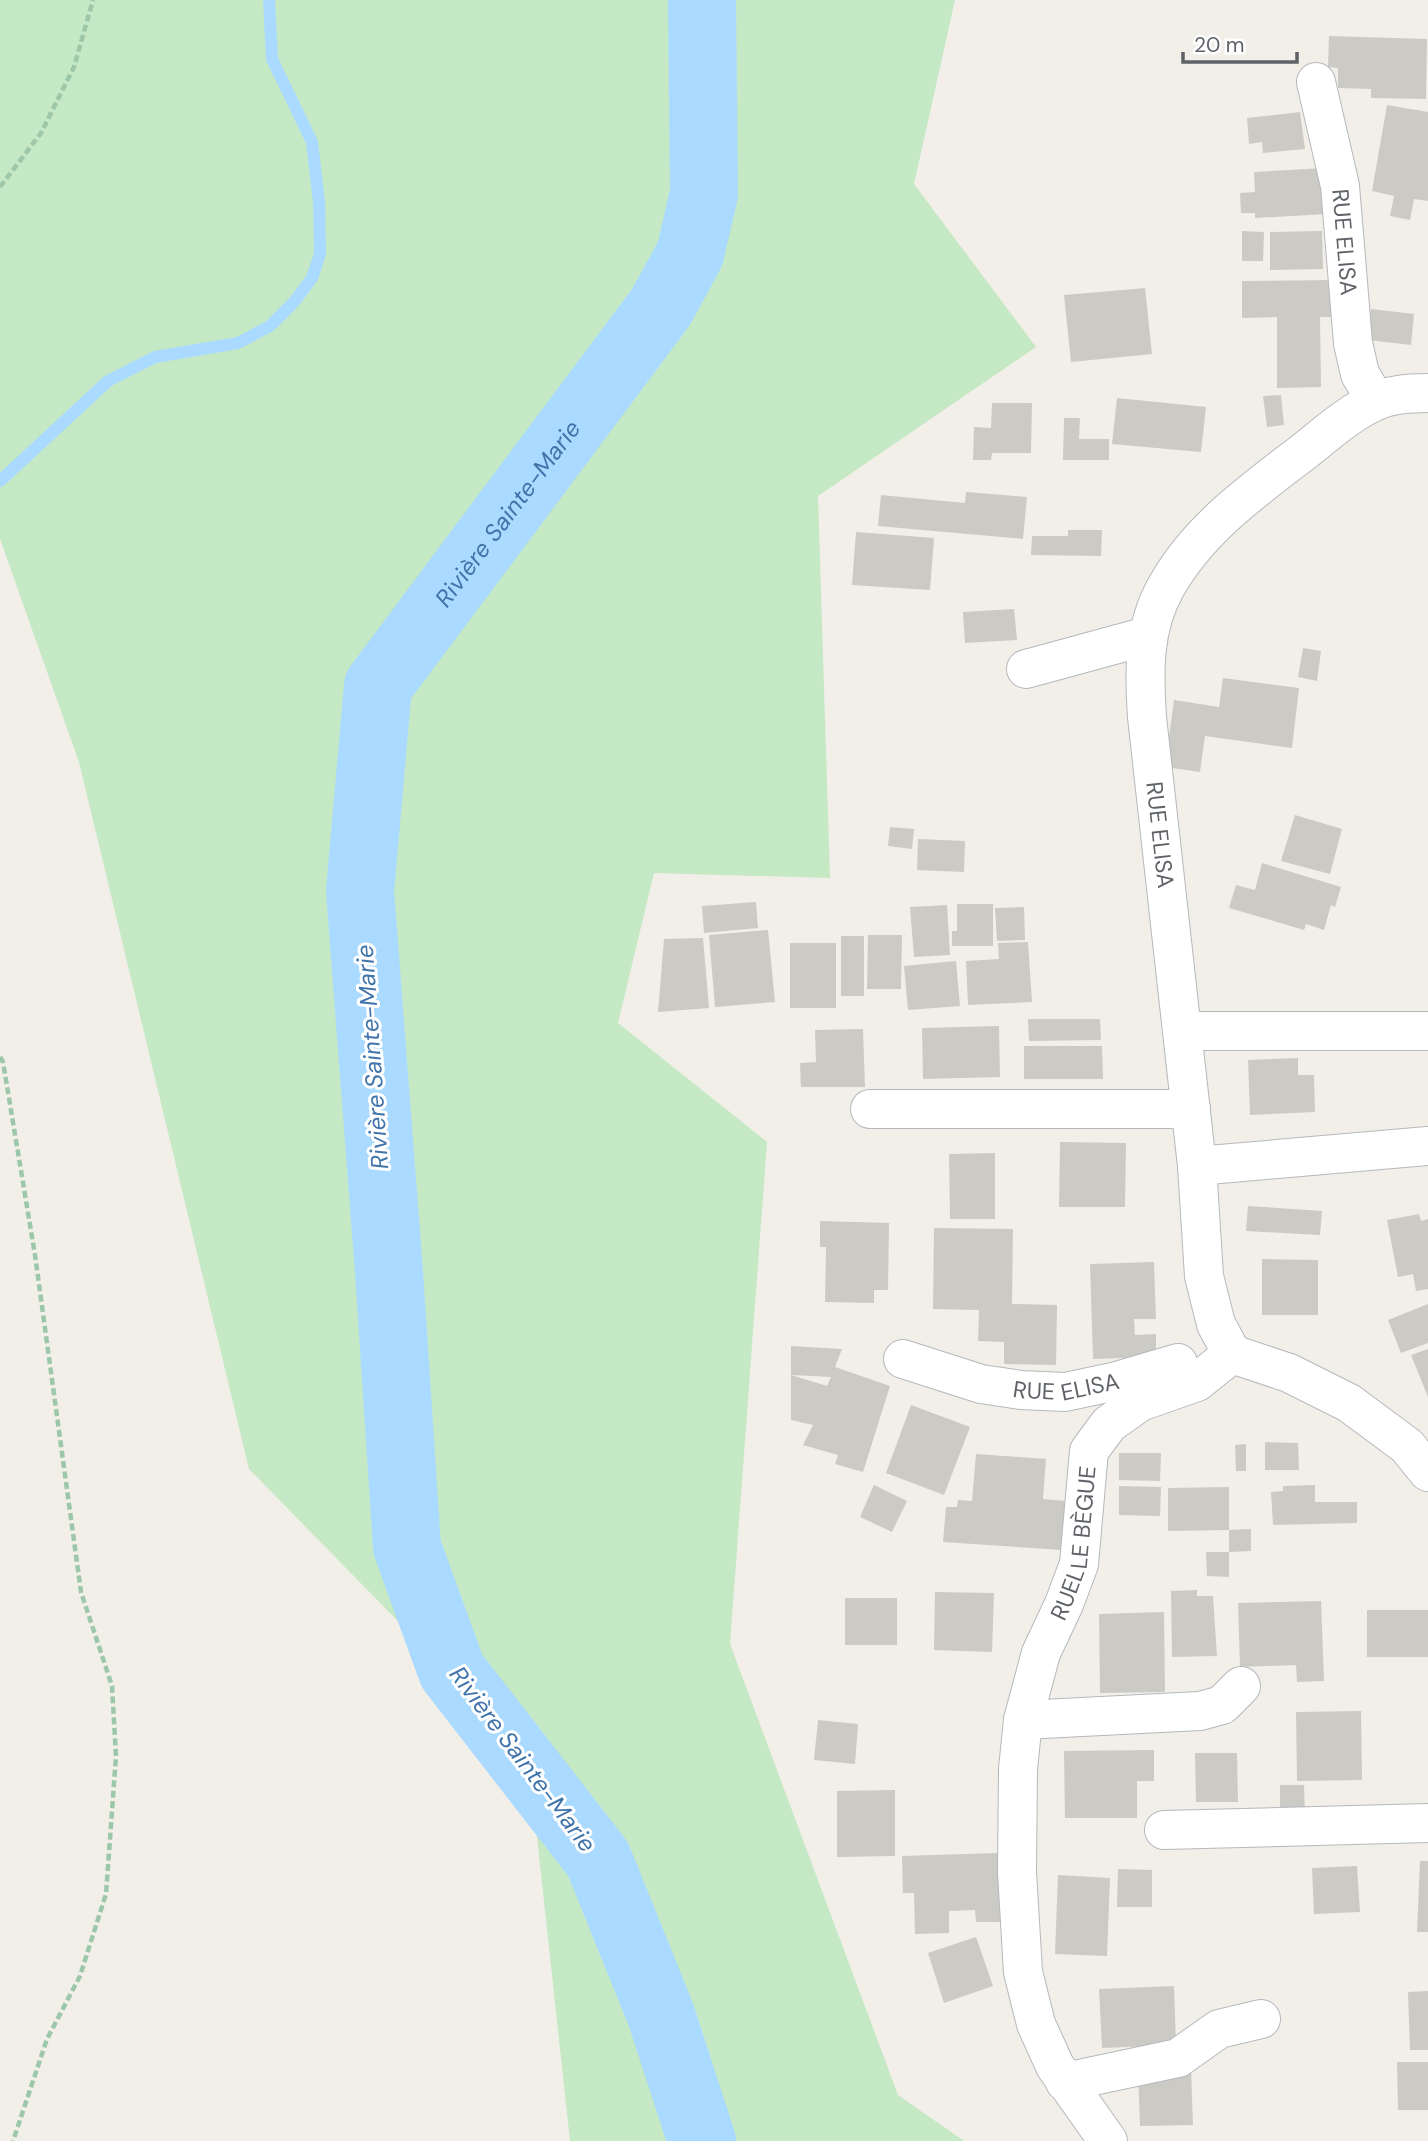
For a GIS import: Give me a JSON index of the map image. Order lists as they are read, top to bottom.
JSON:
{
  "streets": {
    "street": ["RUE ELISA", "RUELLE BÈGUE"]
  },
  "crossings": [
    ["RUE ELISA", "RUELLE BÈGUE"]
  ],
  "water": ["Rivière Sainte-Marie"],
  "scale_bar": "20 m"
}
